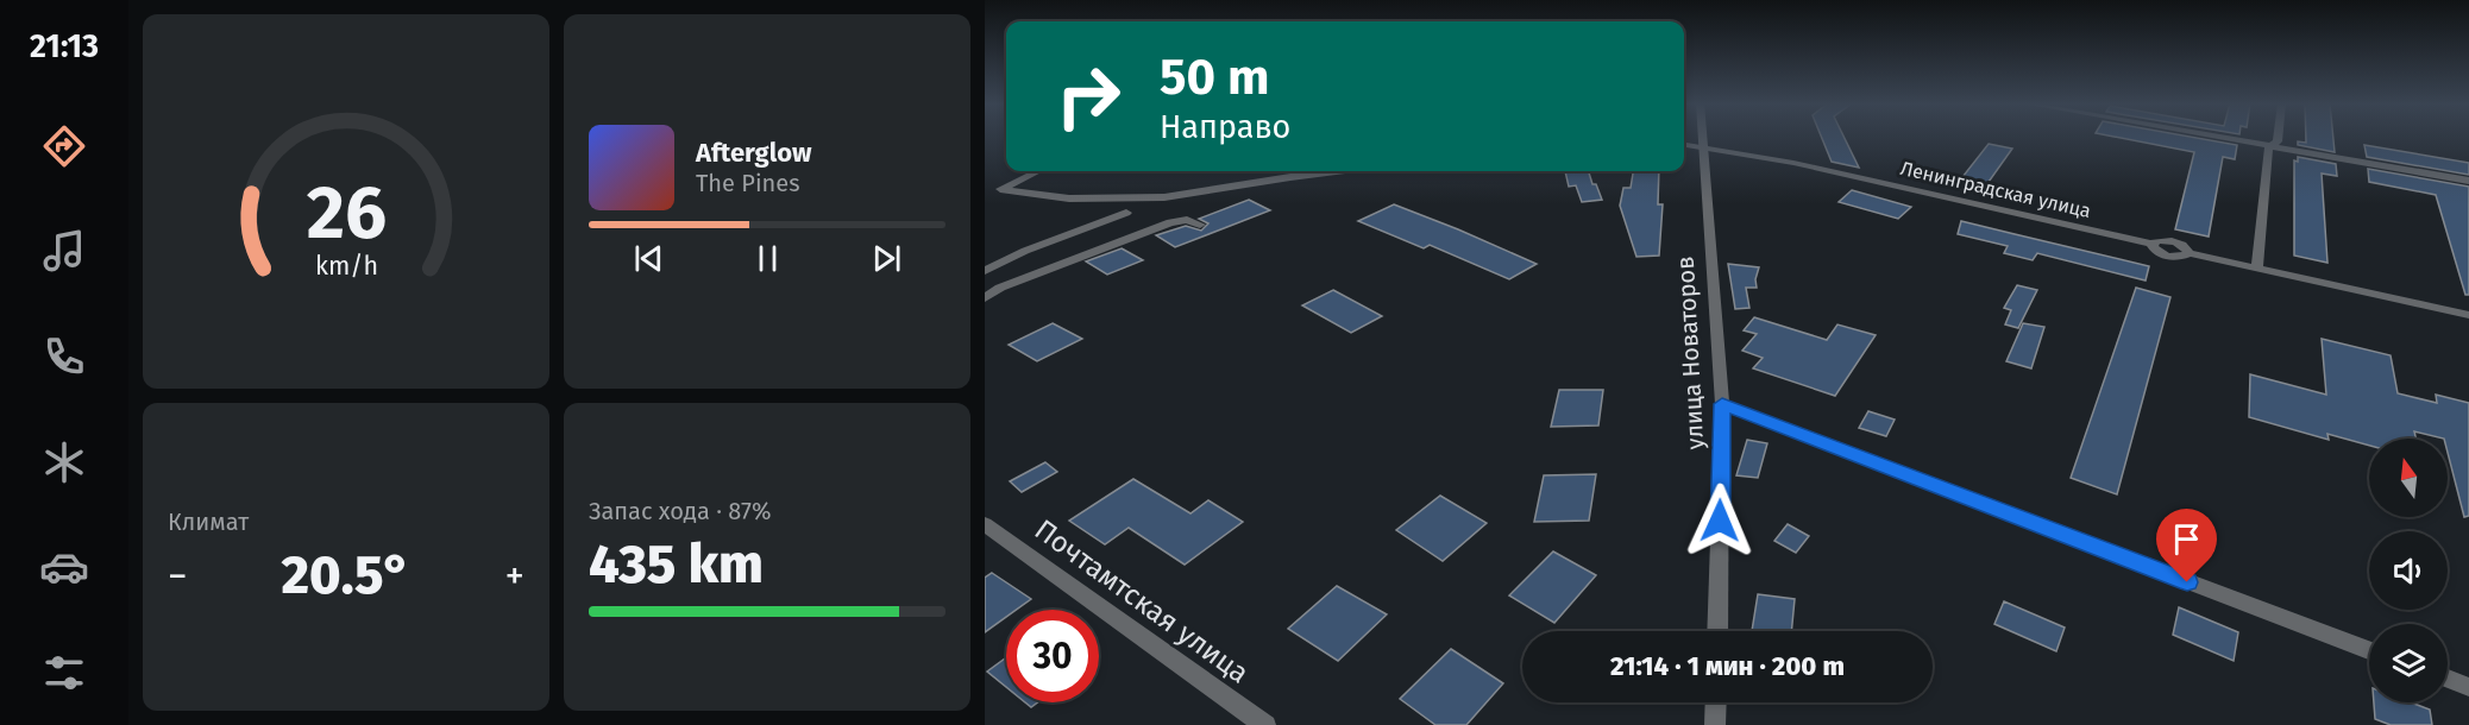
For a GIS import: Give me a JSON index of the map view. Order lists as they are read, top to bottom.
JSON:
{
  "streets": {
    "street": ["Ленинградская улица", "улица Новаторов", "Почтамтская улица"]
  },
  "crossings": [
    ["Ленинградская улица", "улица Новаторов"]
  ],
  "north": "top",
  "page": {
    "tabs": "21:13",
    "turn": ["50 m", "Направо"],
    "song": ["Afterglow", "The Pines"],
    "tile": [
      "Климат",
      ["Запас хода · 87%", "435 km"]
    ],
    "heat": ["−", "20.5°", "+"],
    "limit": "30",
    "trip": "21:14 · 1 мин · 200 m",
    "gauge": ["26", "km/h"]
  }
}
